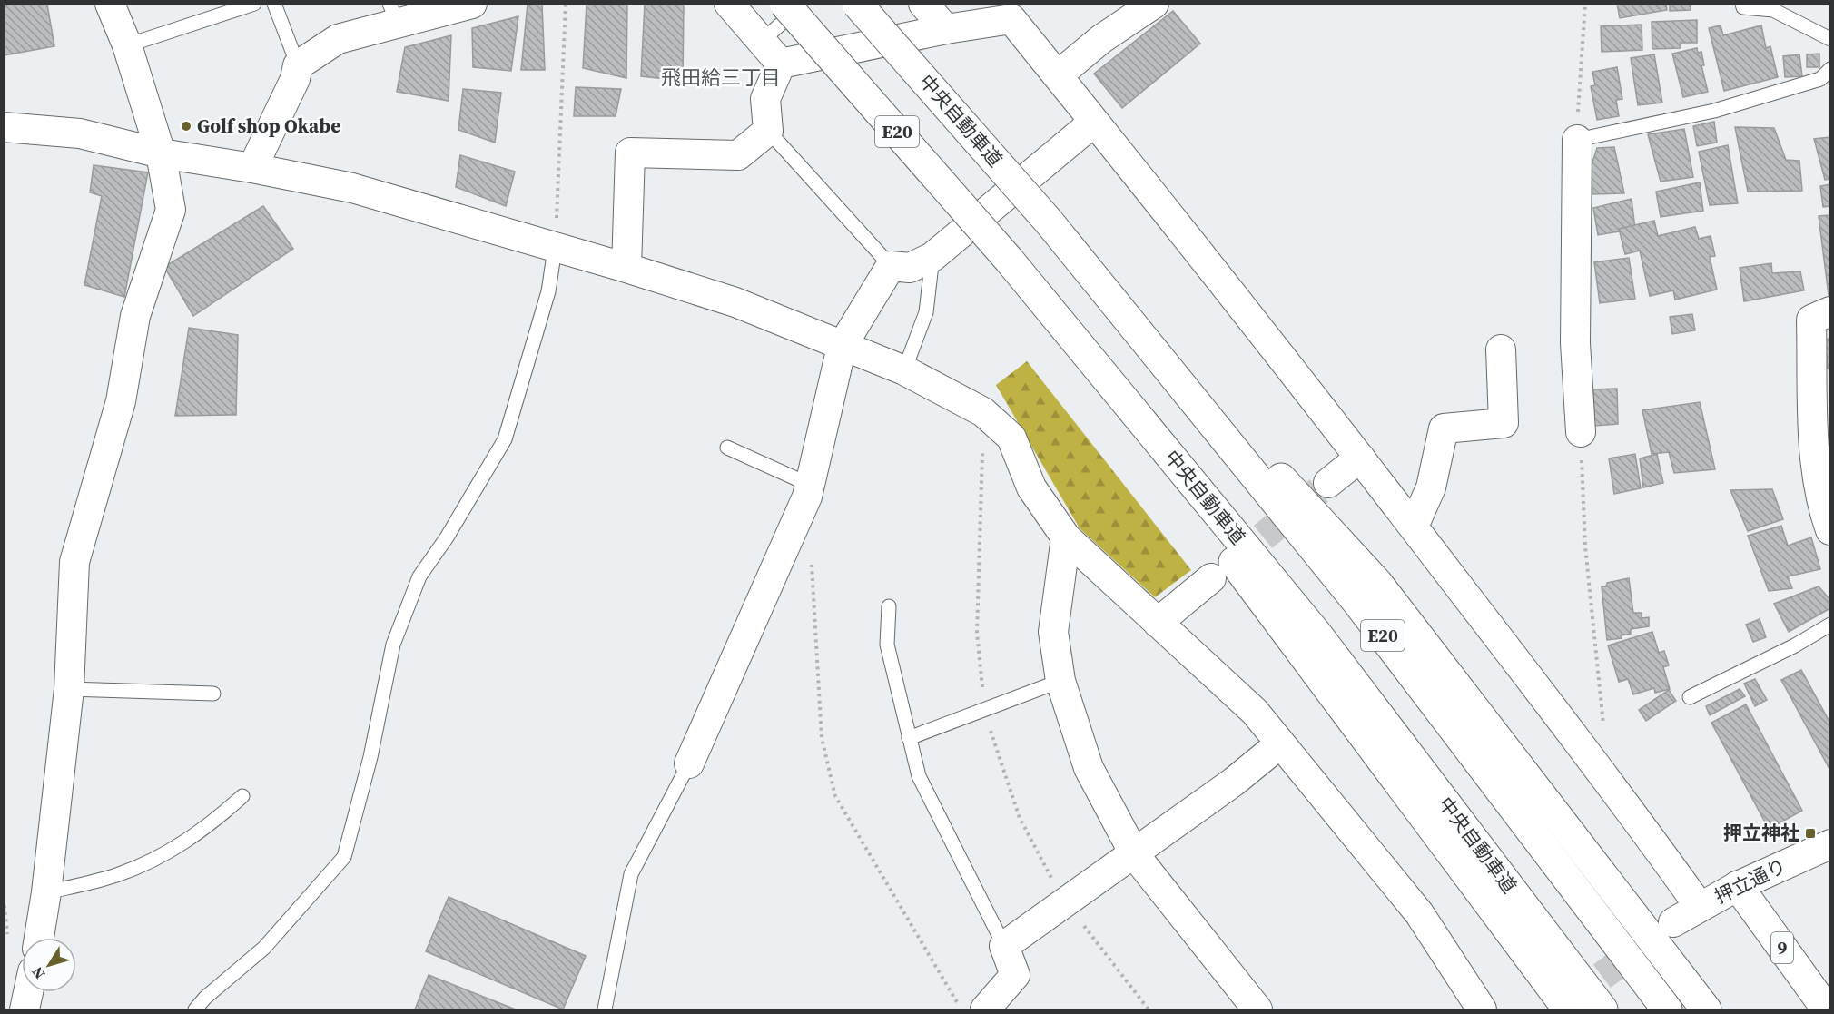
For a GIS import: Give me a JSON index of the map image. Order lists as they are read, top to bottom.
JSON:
{
  "streets": {
    "main road": ["中央自動車道", "E20", "9"],
    "street": ["押立通り"]
  },
  "crossings": [
    ["押立通り", "9"]
  ],
  "districts": ["飛田給三丁目"],
  "places": {
    "other": ["Golf shop Okabe"],
    "transit": ["押立神社"]
  },
  "north": "bottom left"
}
